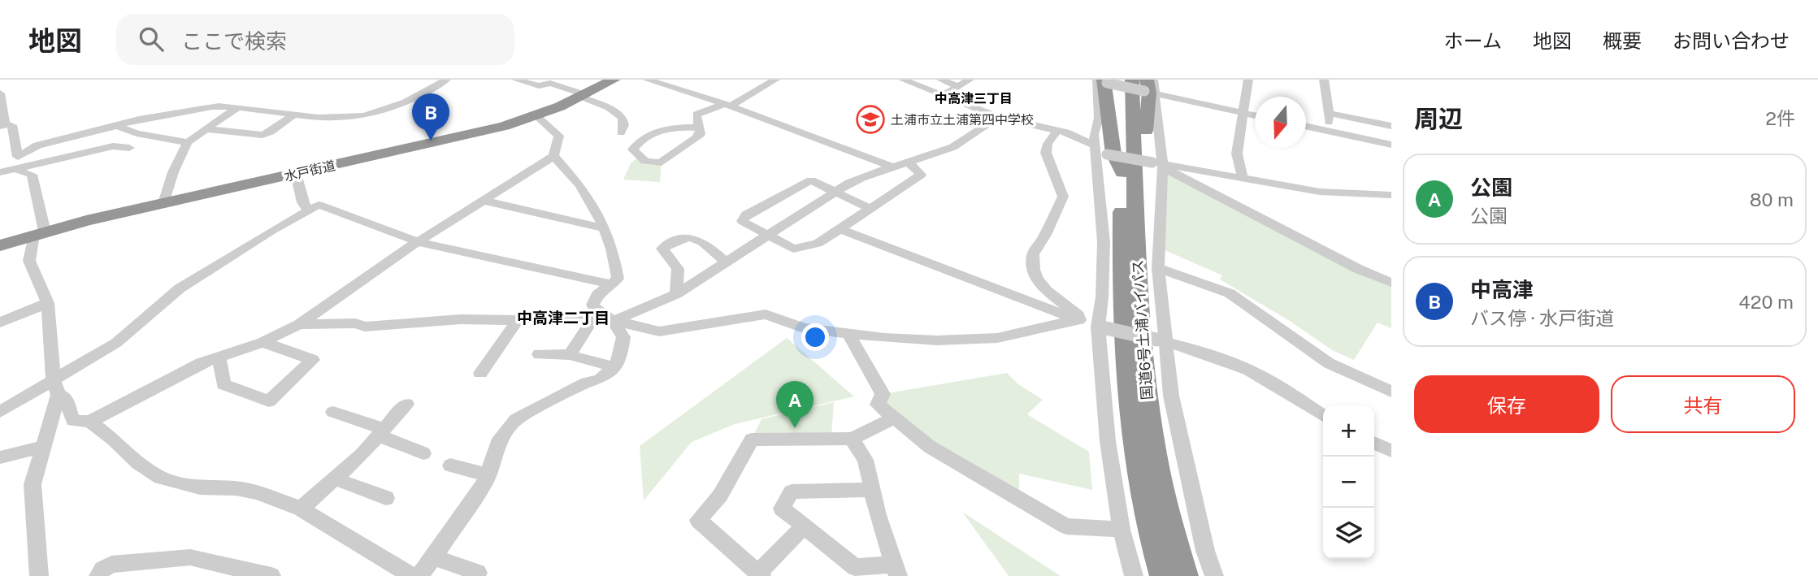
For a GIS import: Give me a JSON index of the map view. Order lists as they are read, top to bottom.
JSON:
{
  "streets": {
    "highway": ["水戸街道", "国道6号土浦バイパス"]
  },
  "districts": ["中高津三丁目", "中高津二丁目"],
  "places": {
    "school or university": ["土浦市立土浦第四中学校"]
  },
  "north": "bottom",
  "page": {
    "header": "地図",
    "search": "ここで検索",
    "nav": [
      "ホーム",
      "地図",
      "概要",
      "お問い合わせ"
    ],
    "heading": ["周辺", "2件"],
    "pins": ["B", "A"],
    "list": [
      {
        "mark": "A",
        "name": "公園",
        "note": "公園",
        "value": "80 m"
      },
      {
        "mark": "B",
        "name": "中高津",
        "note": "バス停 · 水戸街道",
        "value": "420 m"
      }
    ],
    "buttons": ["保存", "共有"],
    "map_buttons": ["+", "−"]
  }
}
